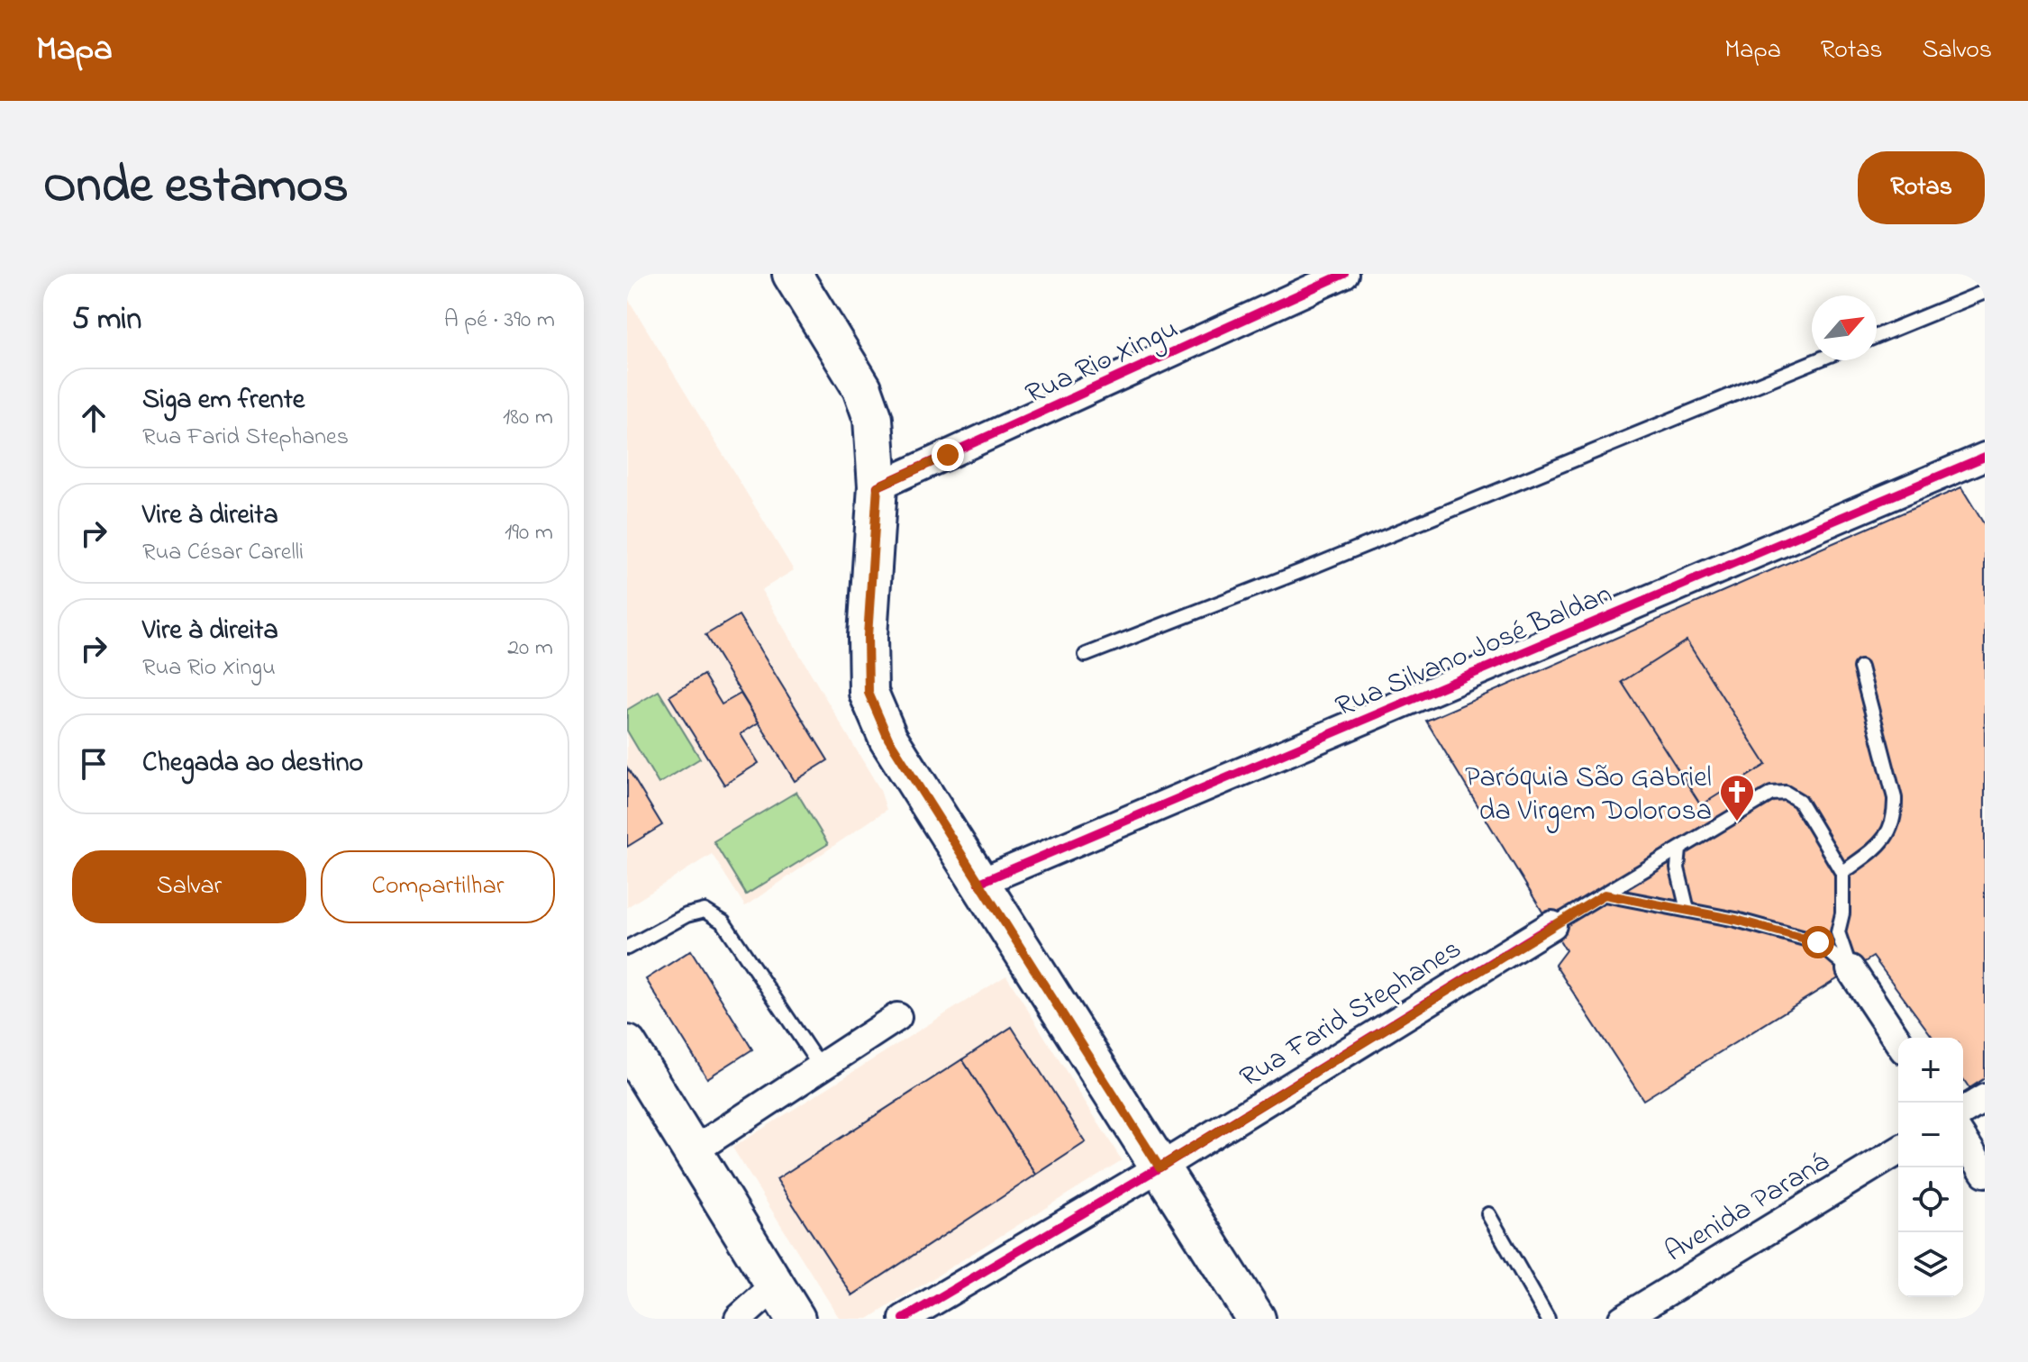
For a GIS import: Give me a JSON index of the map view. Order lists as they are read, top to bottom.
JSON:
{
  "streets": {
    "street": [
      "Rua Rio Xingu",
      "Rua Silvano José Baldan",
      "Rua Farid Stephanes",
      "Avenida Paraná"
    ]
  },
  "places": {
    "church": ["Paróquia São Gabriel da Virgem Dolorosa"]
  },
  "north": "top right",
  "page": {
    "header": "Mapa",
    "nav": ["Mapa", "Rotas", "Salvos"],
    "title": "Onde estamos",
    "buttons": [
      "Rotas",
      ["Salvar", "Compartilhar"]
    ],
    "heading": ["5 min", "A pé · 390 m"],
    "list": [
      ["Siga em frente", "Rua Farid Stephanes", "180 m"],
      ["Vire à direita", "Rua César Carelli", "190 m"],
      ["Vire à direita", "Rua Rio Xingu", "20 m"],
      "Chegada ao destino"
    ],
    "map_buttons": ["+", "−"]
  }
}
